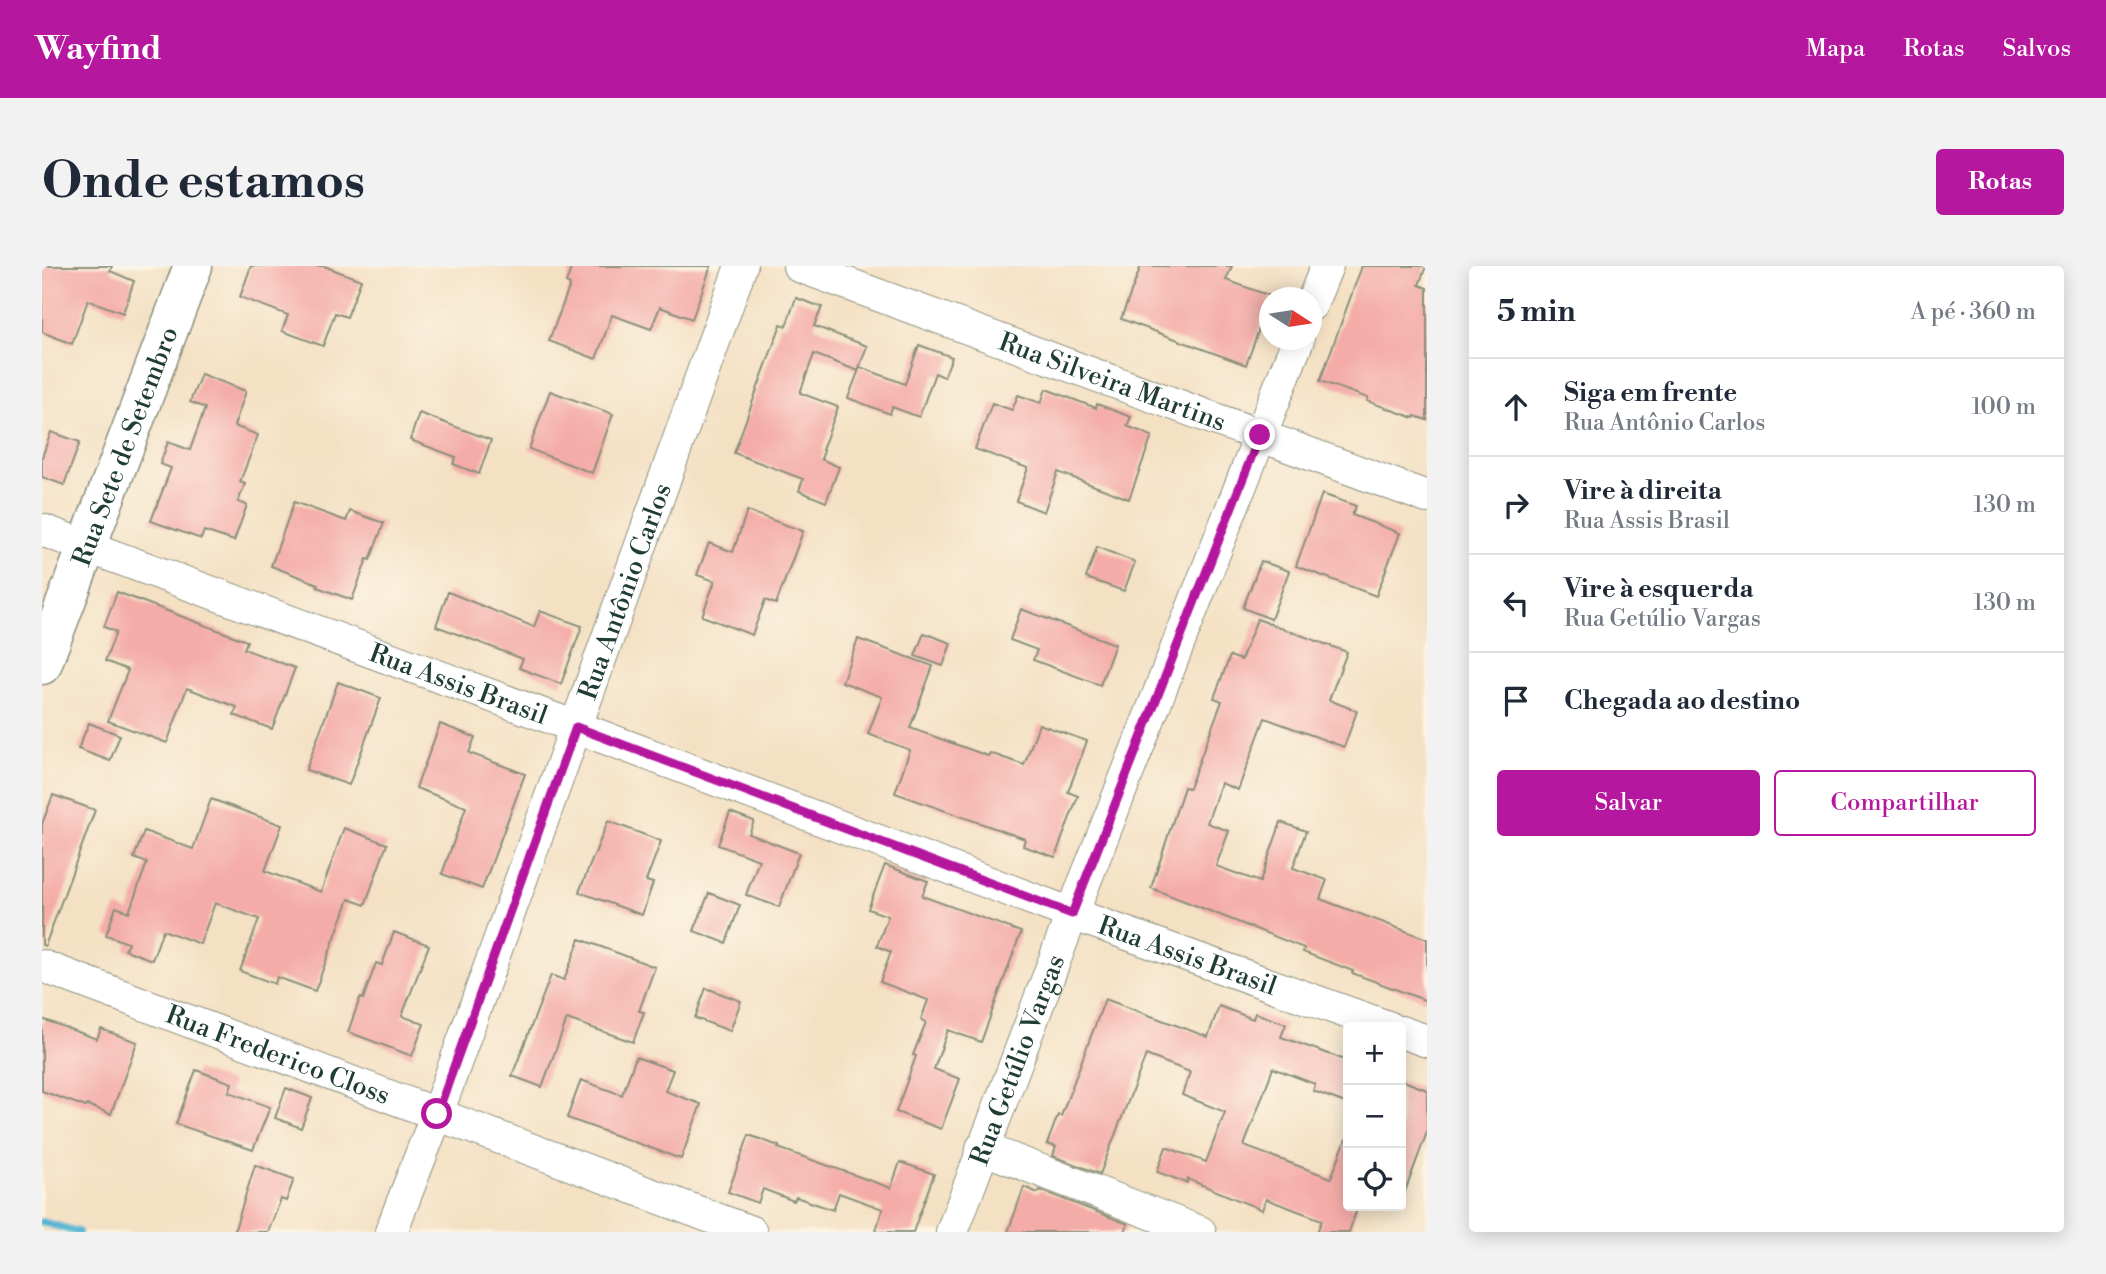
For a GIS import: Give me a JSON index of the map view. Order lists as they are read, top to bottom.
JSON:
{
  "streets": {
    "street": [
      "Rua Silveira Martins",
      "Rua Sete de Setembro",
      "Rua Antônio Carlos",
      "Rua Assis Brasil",
      "Rua Frederico Closs",
      "Rua Getúlio Vargas"
    ]
  },
  "crossings": [
    ["Rua Silveira Martins", "Rua Getúlio Vargas"],
    ["Rua Sete de Setembro", "Rua Assis Brasil"],
    ["Rua Antônio Carlos", "Rua Assis Brasil"],
    ["Rua Antônio Carlos", "Rua Frederico Closs"],
    ["Rua Assis Brasil", "Rua Getúlio Vargas"]
  ],
  "north": "right",
  "page": {
    "header": "Wayfind",
    "nav": ["Mapa", "Rotas", "Salvos"],
    "buttons": [
      "Rotas",
      ["Salvar", "Compartilhar"]
    ],
    "title": "Onde estamos",
    "heading": ["5 min", "A pé · 360 m"],
    "list": [
      ["Siga em frente", "Rua Antônio Carlos", "100 m"],
      ["Vire à direita", "Rua Assis Brasil", "130 m"],
      ["Vire à esquerda", "Rua Getúlio Vargas", "130 m"],
      "Chegada ao destino"
    ],
    "map_buttons": ["+", "−"]
  }
}
